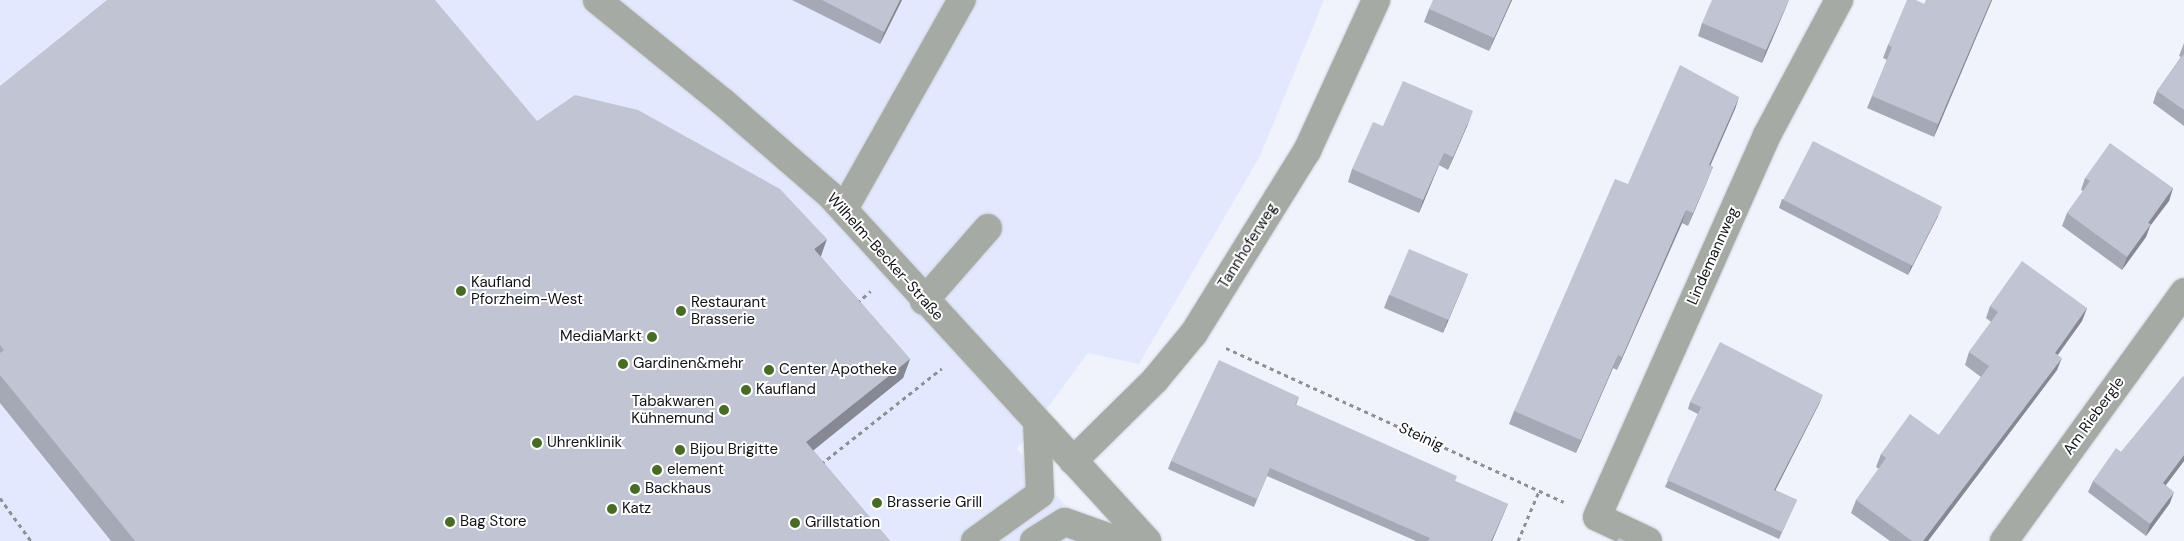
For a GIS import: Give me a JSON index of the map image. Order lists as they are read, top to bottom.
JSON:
{
  "streets": {
    "street": [
      "Tannhoferweg",
      "Lindemannweg",
      "Wilhelm-Becker-Straße",
      "Am Riebergle"
    ],
    "path": ["Steinig"]
  },
  "crossings": [
    ["Tannhoferweg", "Wilhelm-Becker-Straße"],
    ["Tannhoferweg", "Steinig"],
    ["Lindemannweg", "Steinig"]
  ],
  "places": [
    "Kaufland Pforzheim-West",
    "Restaurant Brasserie",
    "MediaMarkt",
    "Gardinen&mehr",
    "Center Apotheke",
    "Kaufland",
    "Tabakwaren Kühnemund",
    "Uhrenklinik",
    "Bijou Brigitte",
    "element",
    "Backhaus",
    "Brasserie Grill",
    "Katz",
    "Bag Store",
    "Grillstation"
  ]
}
